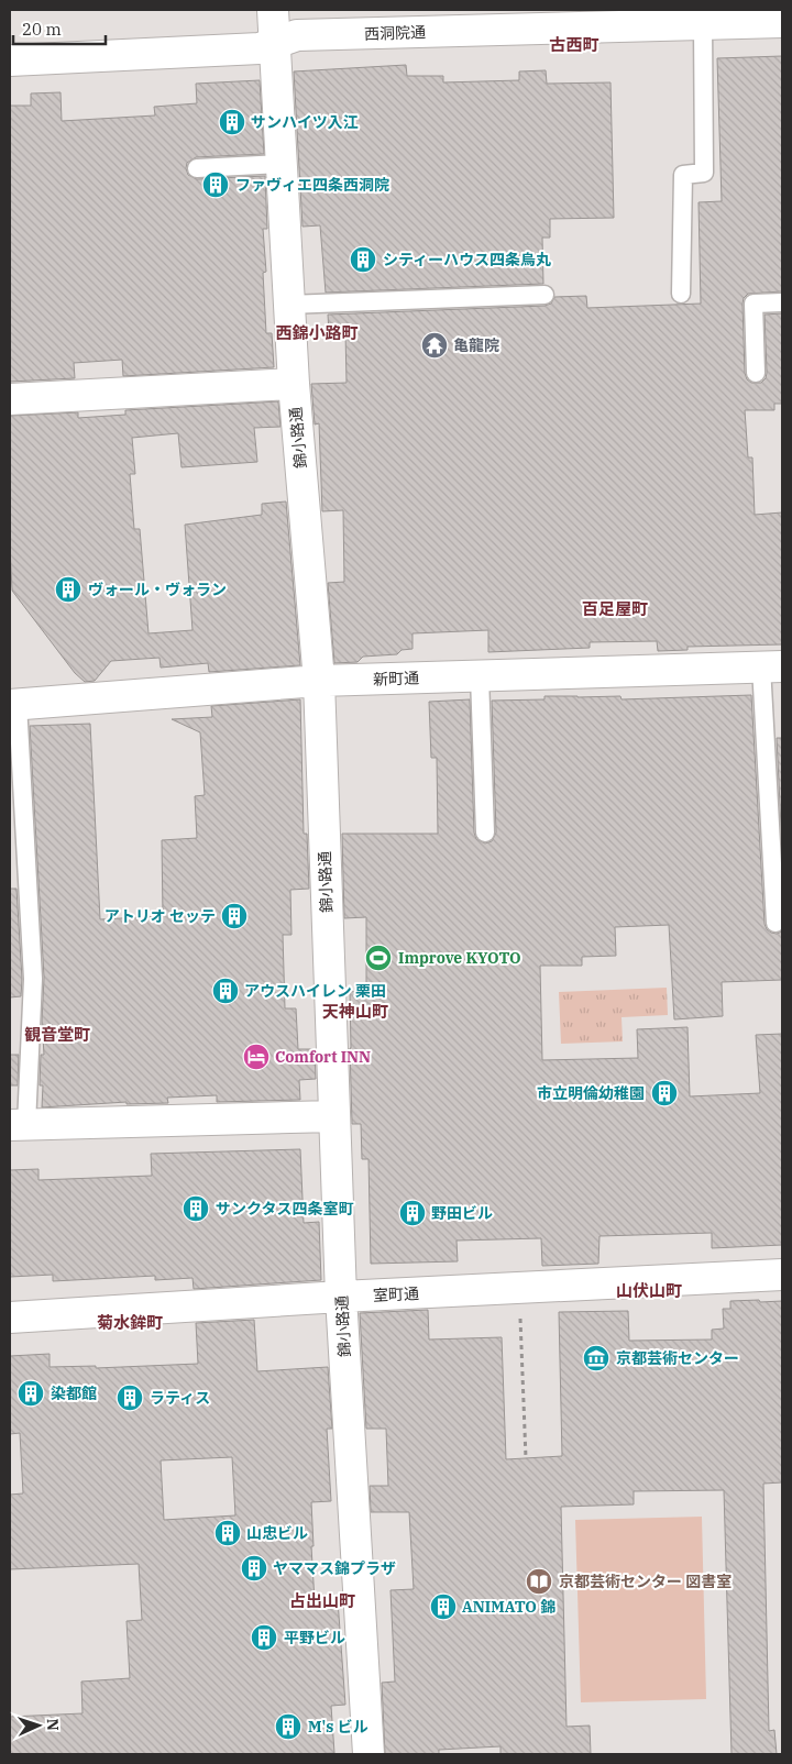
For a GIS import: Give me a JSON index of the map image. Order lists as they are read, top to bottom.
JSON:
{
  "streets": {
    "street": [
      "西洞院通",
      "錦小路通",
      "新町通",
      "室町通"
    ]
  },
  "crossings": [
    ["西洞院通", "錦小路通"],
    ["錦小路通", "新町通"],
    ["錦小路通", "室町通"]
  ],
  "districts": [
    "古西町",
    "西錦小路町",
    "百足屋町",
    "天神山町",
    "観音堂町",
    "山伏山町",
    "菊水鉾町",
    "占出山町"
  ],
  "places": {
    "building": [
      "サンハイツ入江",
      "ファヴィエ四条西洞院",
      "シティーハウス四条烏丸",
      "ヴォール・ヴォラン",
      "アトリオ セッテ",
      "アウスハイレン 栗田",
      "市立明倫幼稚園",
      "サンクタス四条室町",
      "野田ビル",
      "染都館",
      "ラティス",
      "山忠ビル",
      "ヤママス錦プラザ",
      "ANIMATO 錦",
      "平野ビル",
      "M's ビル"
    ],
    "temple": ["亀龍院"],
    "sports": ["Improve KYOTO"],
    "hotel": ["Comfort INN"],
    "museum": ["京都芸術センター"],
    "library": ["京都芸術センター 図書室"]
  },
  "scale_bar": "20 m",
  "north": "right"
}
